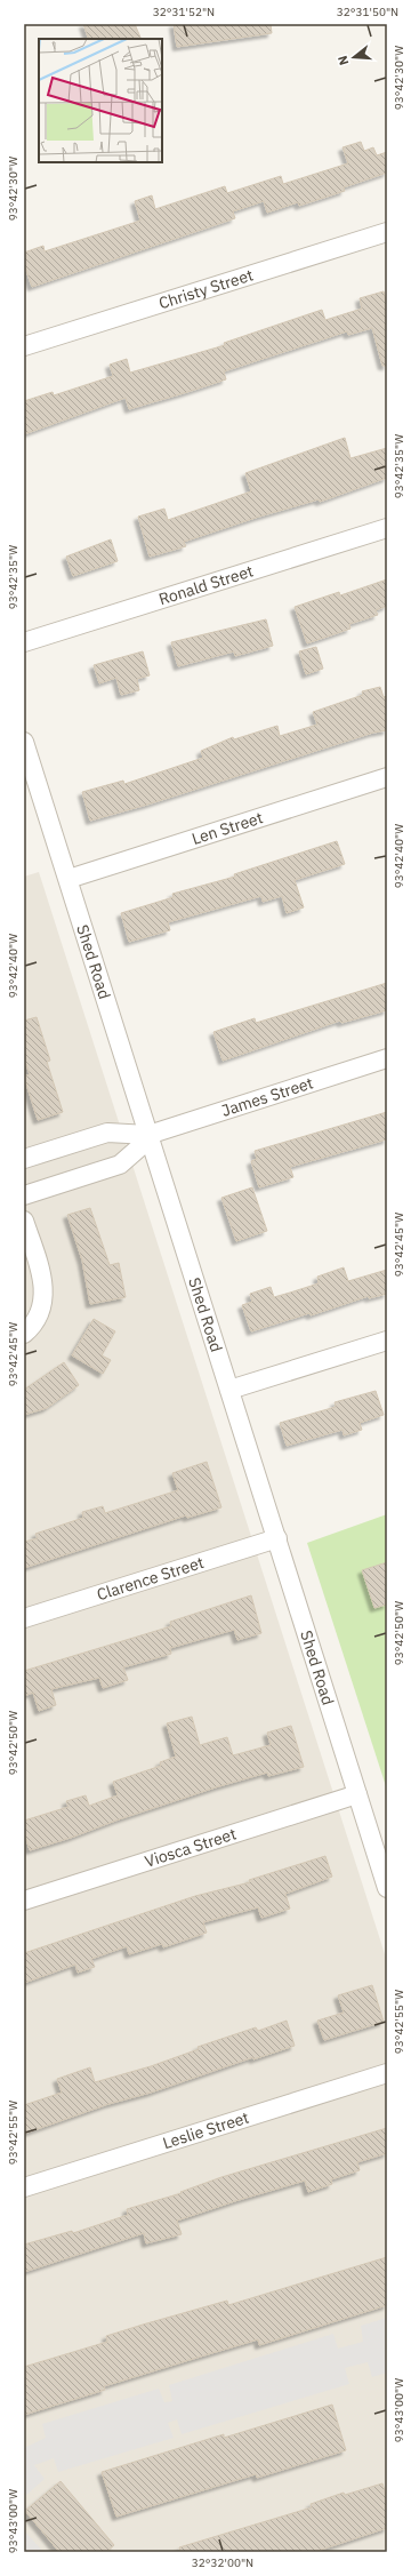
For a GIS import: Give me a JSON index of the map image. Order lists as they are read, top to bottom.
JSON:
{
  "streets": {
    "street": [
      "Christy Street",
      "Ronald Street",
      "Len Street",
      "Shed Road",
      "James Street",
      "Clarence Street",
      "Viosca Street",
      "Leslie Street"
    ]
  },
  "crossings": [
    ["Len Street", "Shed Road"],
    ["Shed Road", "James Street"],
    ["Shed Road", "Clarence Street"],
    ["Shed Road", "Viosca Street"]
  ],
  "north": "left",
  "coordinates": [
    "32°31'52\"N",
    "32°31'50\"N",
    "93°42'30\"W",
    "93°42'35\"W",
    "93°42'40\"W",
    "93°42'45\"W",
    "93°42'50\"W",
    "93°42'55\"W",
    "93°43'00\"W",
    "32°32'00\"N"
  ]
}
